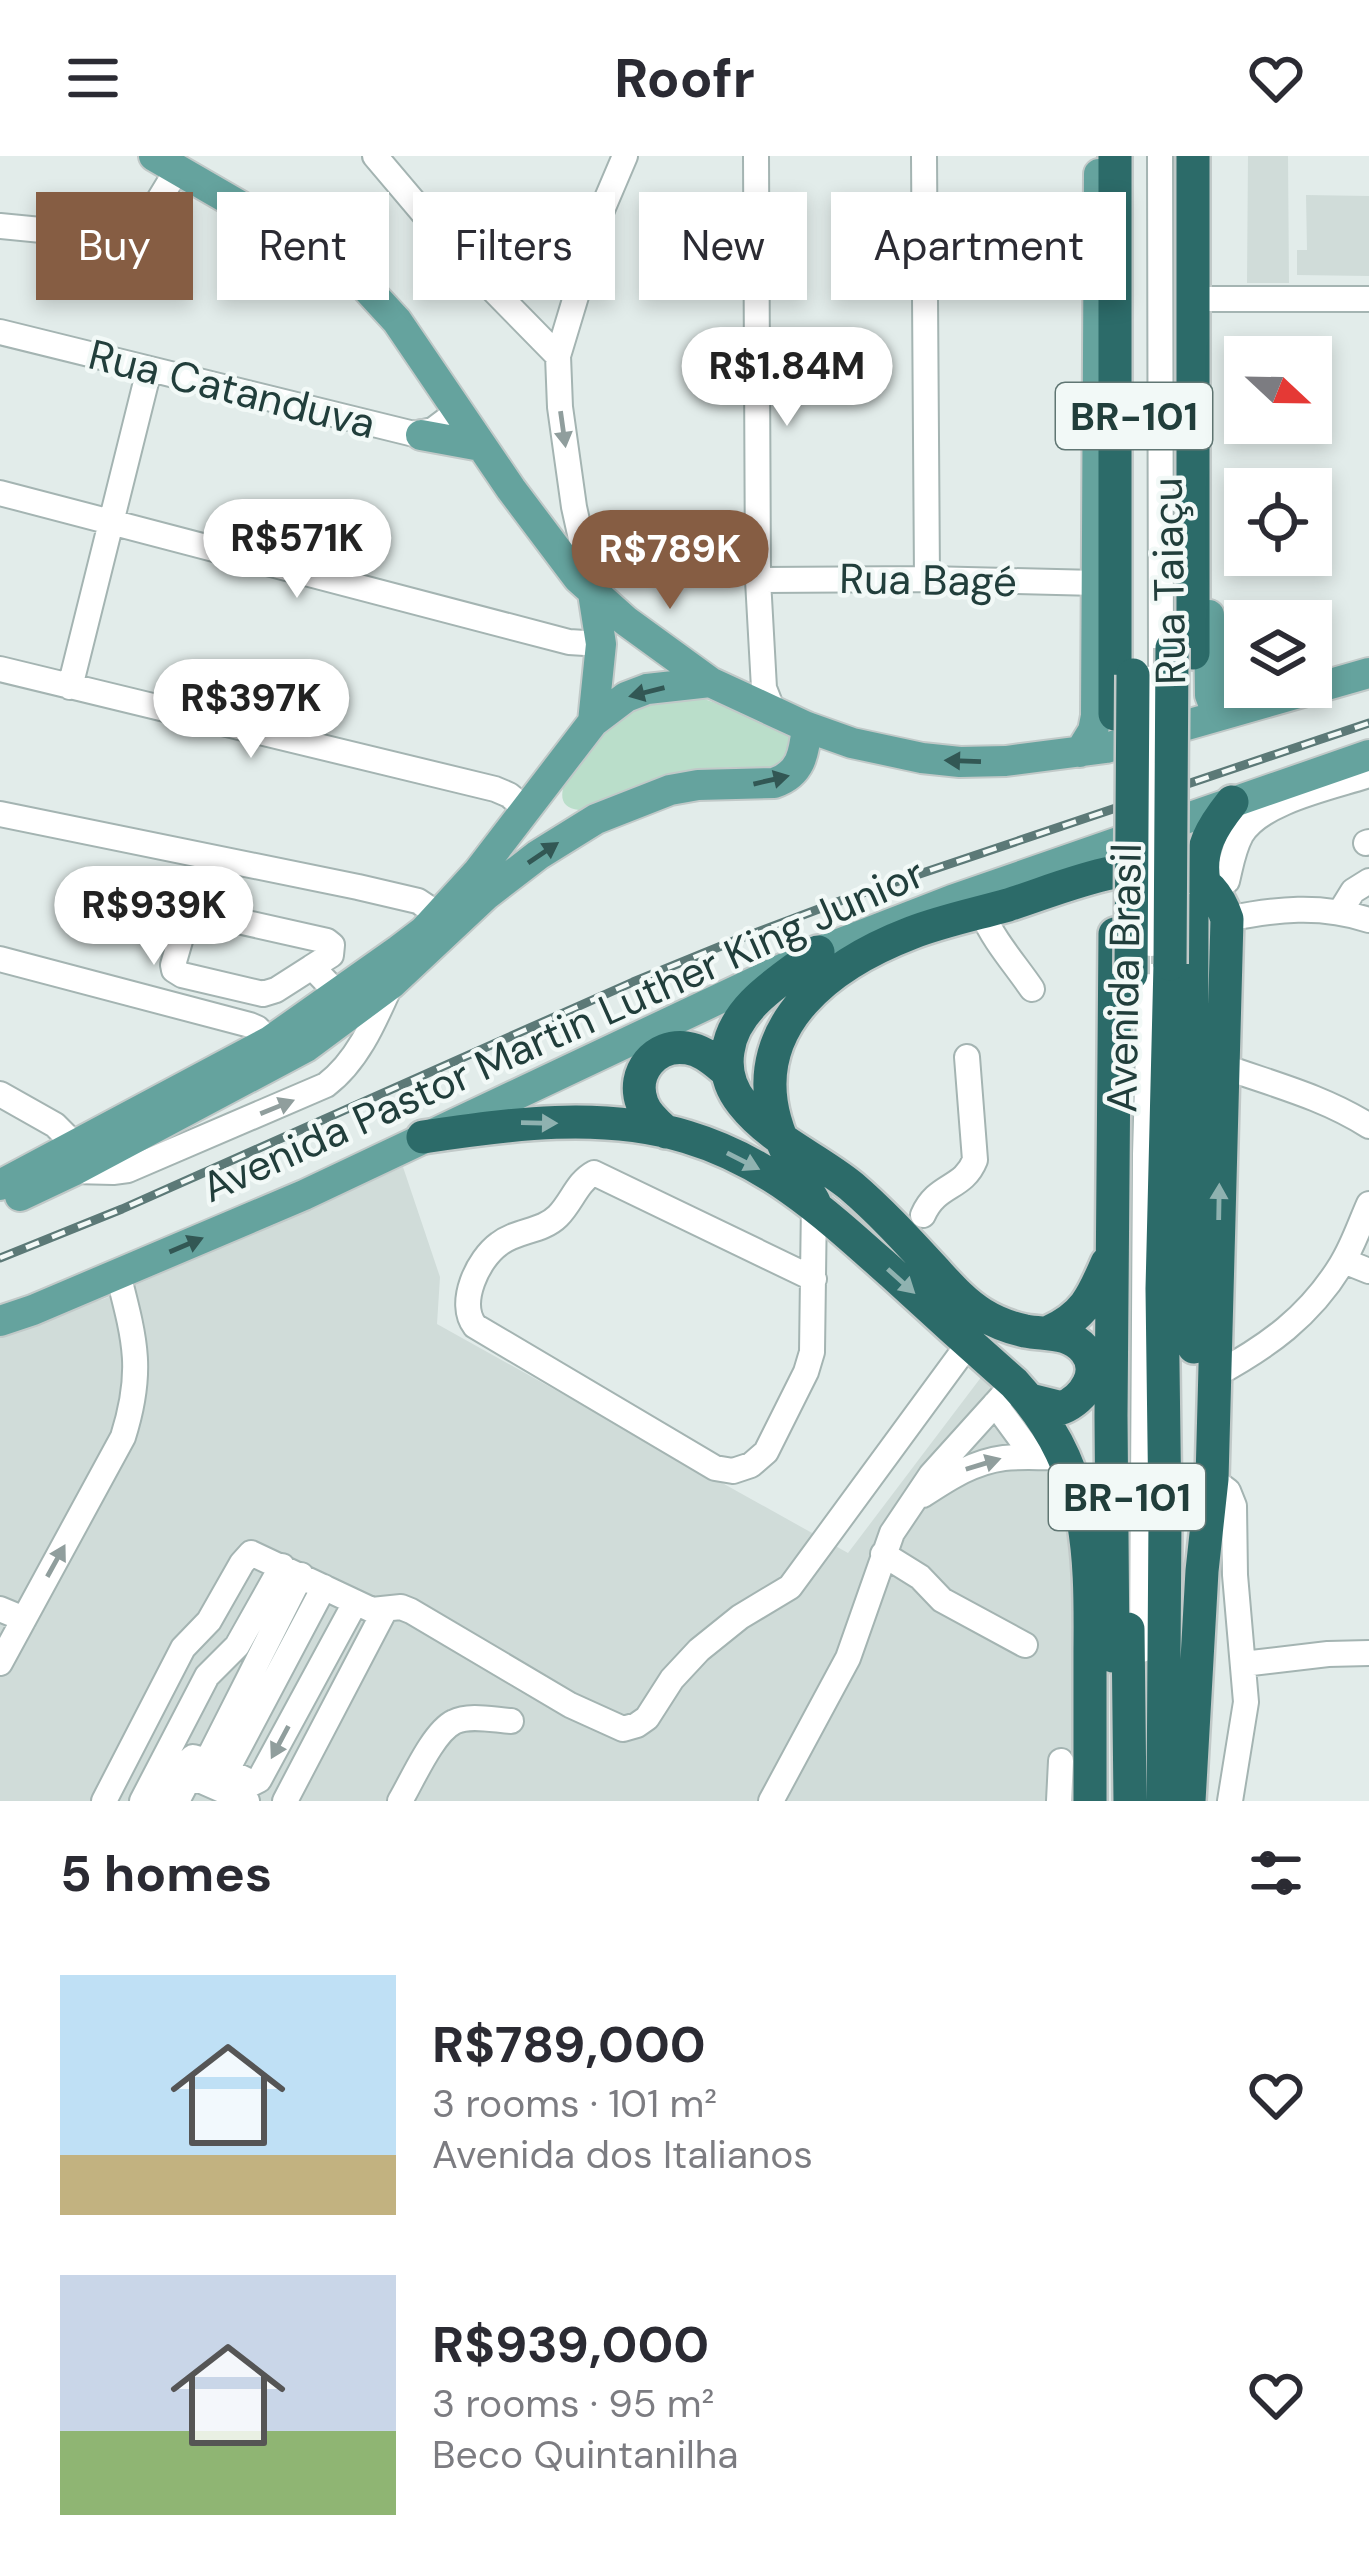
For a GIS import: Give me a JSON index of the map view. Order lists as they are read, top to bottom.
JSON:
{
  "streets": {
    "highway": ["BR-101", "Avenida Brasil"],
    "main road": ["Rua Taiaçu", "Avenida Pastor Martin Luther King Junior"],
    "street": ["Rua Catanduva", "Rua Bagé"]
  },
  "north": "right",
  "page": {
    "header": "Roofr",
    "chip": [
      "Buy",
      "Rent",
      "Filters",
      "New",
      "Apartment"
    ],
    "price": [
      "R$1.84M",
      "R$571K",
      "R$789K",
      "R$397K",
      "R$939K"
    ],
    "heading": "5 homes",
    "list": [
      {
        "name": "R$789,000",
        "note": "3 rooms · 101 m² · Avenida dos Italianos"
      },
      {
        "name": "R$939,000",
        "note": "3 rooms · 95 m² · Beco Quintanilha"
      }
    ]
  }
}
